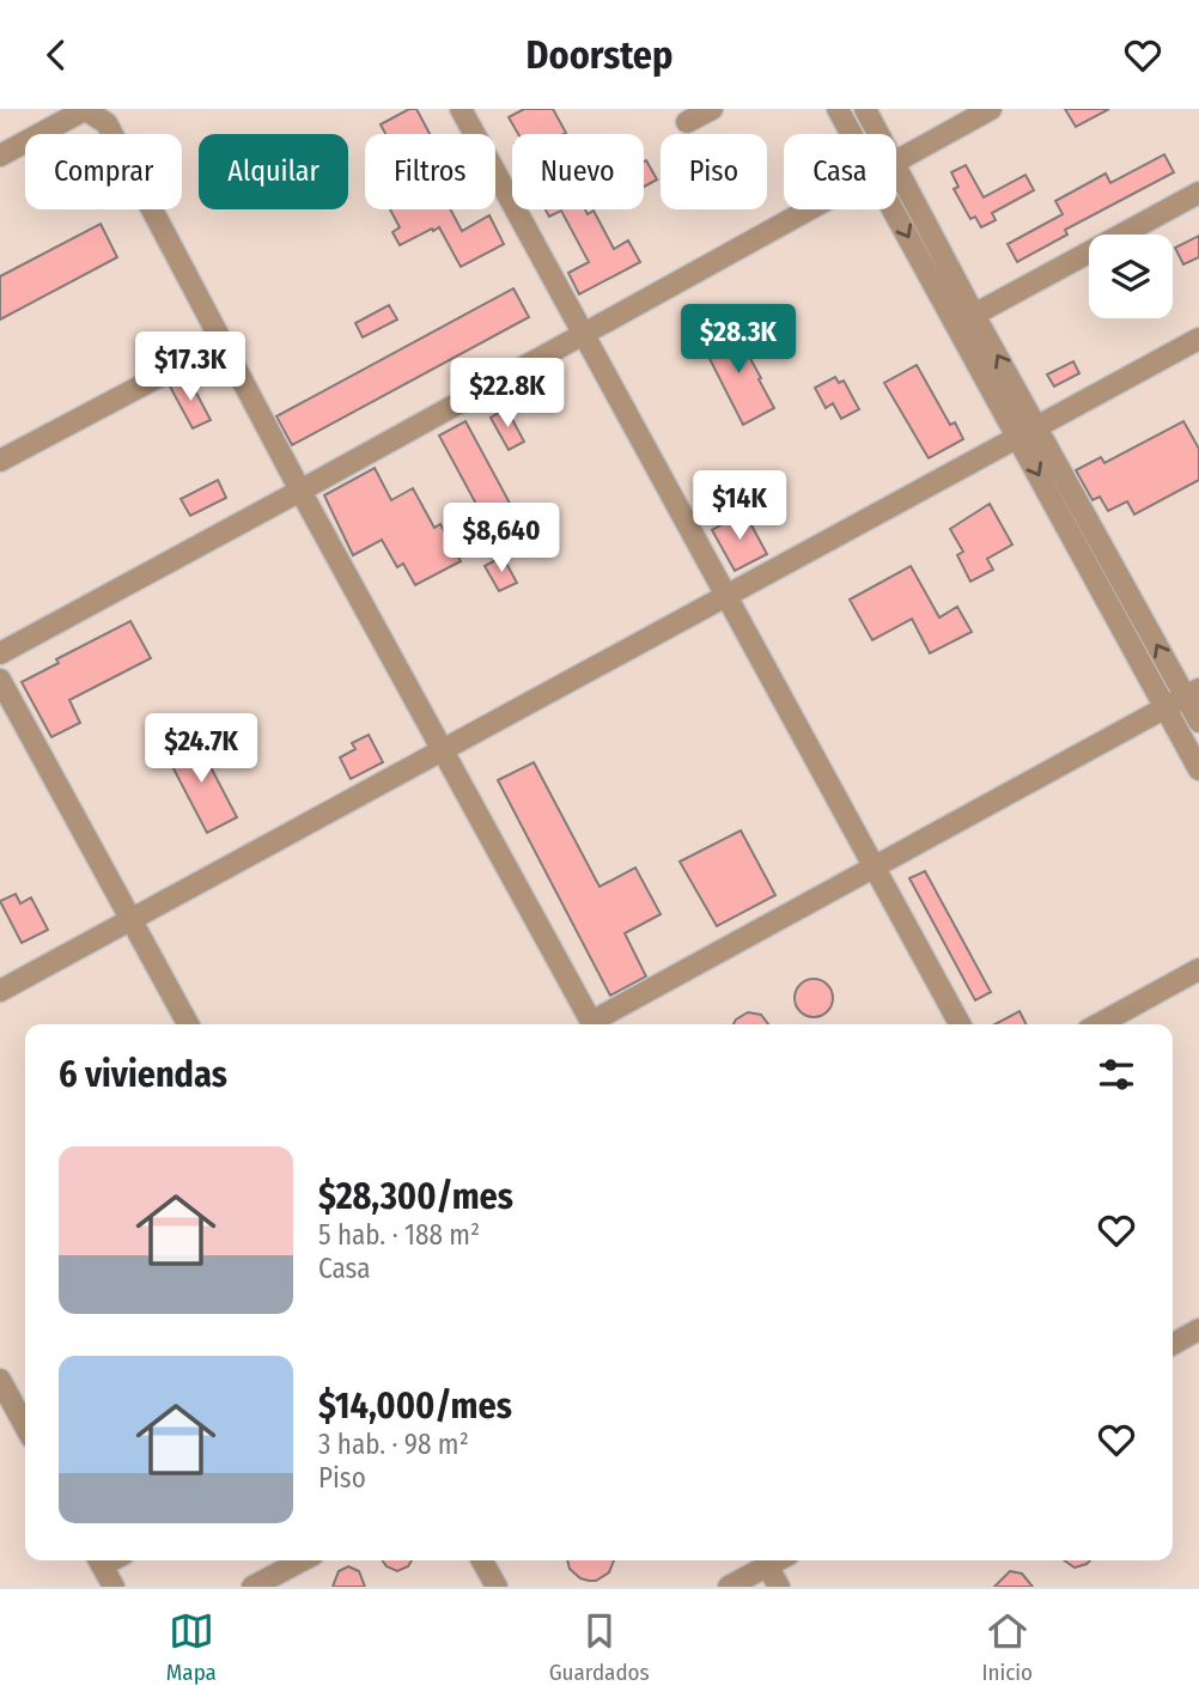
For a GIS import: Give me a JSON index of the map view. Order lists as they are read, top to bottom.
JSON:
{
  "page": {
    "header": "Doorstep",
    "chip": [
      "Comprar",
      "Alquilar",
      "Filtros",
      "Nuevo",
      "Piso",
      "Casa"
    ],
    "price": [
      "$28.3K",
      "$17.3K",
      "$22.8K",
      "$14K",
      "$8,640",
      "$24.7K"
    ],
    "heading": "6 viviendas",
    "list": [
      {
        "name": "$28,300/mes",
        "note": "5 hab. · 188 m² · Casa"
      },
      {
        "name": "$14,000/mes",
        "note": "3 hab. · 98 m² · Piso"
      }
    ],
    "tabs": ["Mapa", "Guardados", "Inicio"]
  }
}
